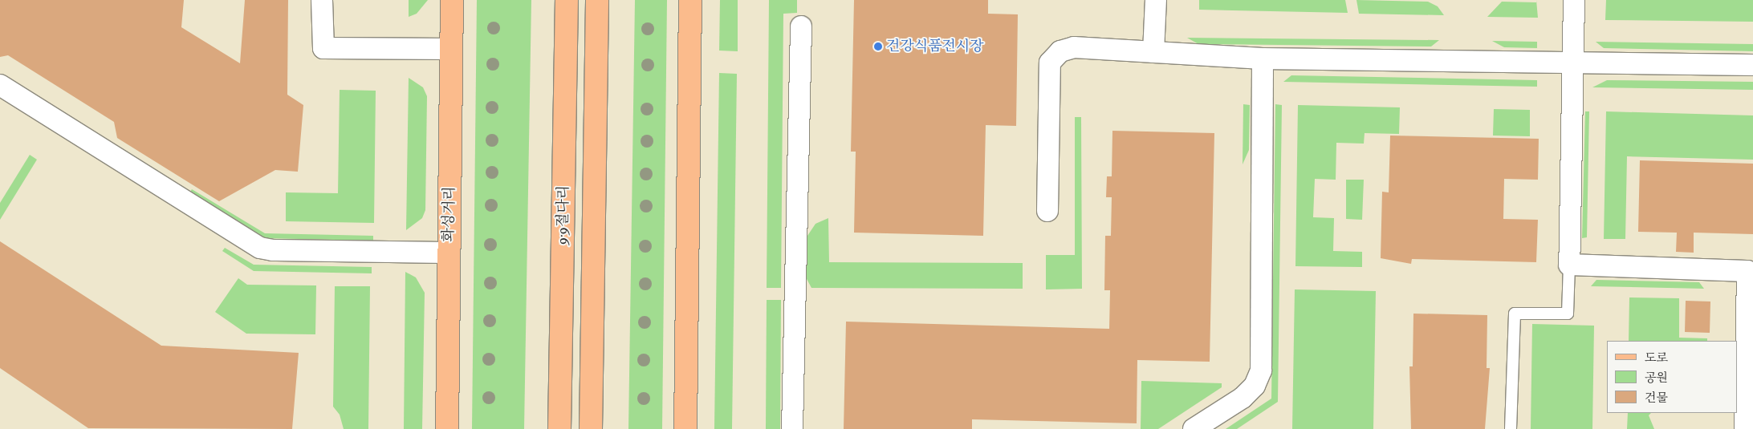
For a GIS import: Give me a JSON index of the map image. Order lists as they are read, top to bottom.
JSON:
{
  "streets": {
    "main road": ["화성거리", "9·9절다리"]
  },
  "places": ["건강식품전시장"],
  "legend": ["도로", "공원", "건물"]
}
